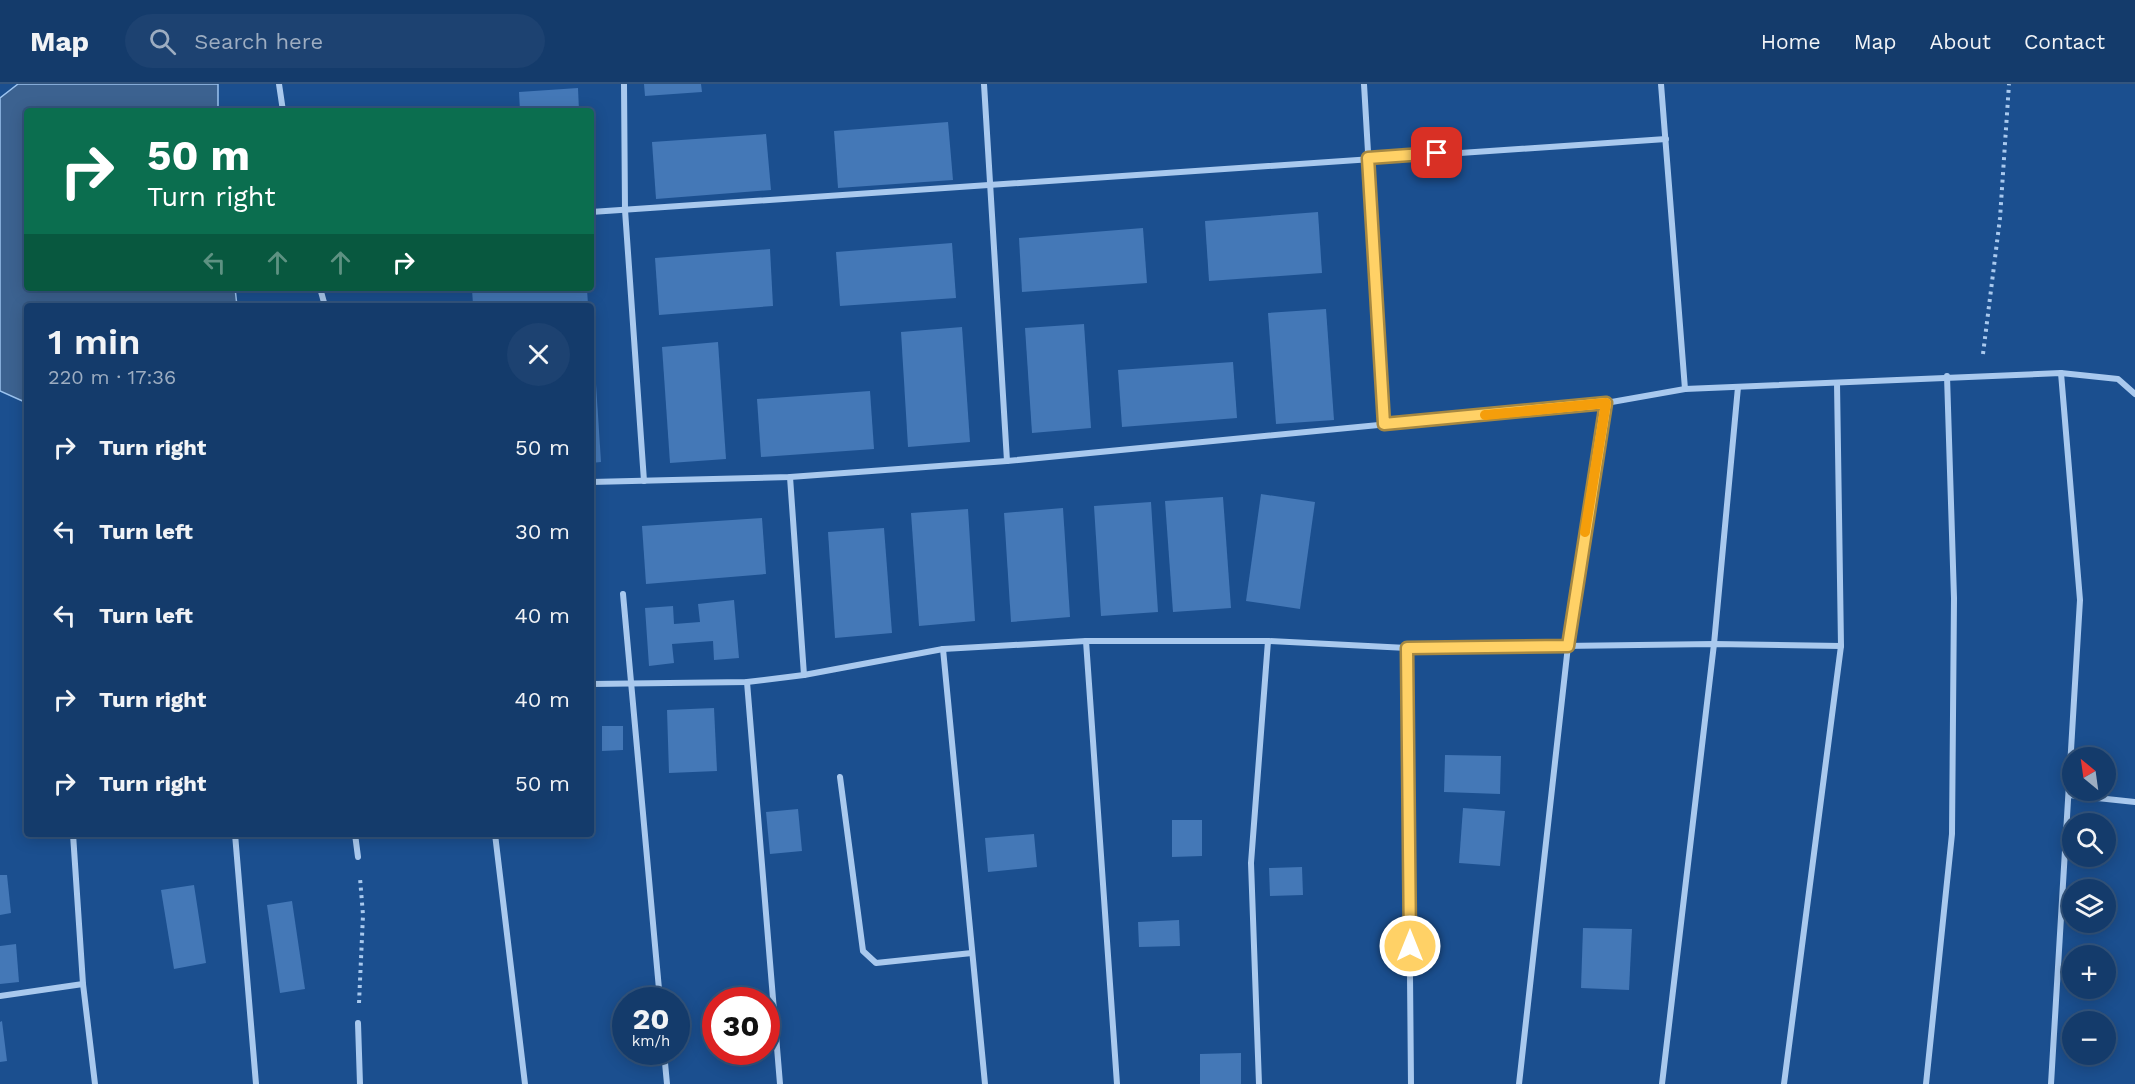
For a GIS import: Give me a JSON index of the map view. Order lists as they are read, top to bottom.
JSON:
{
  "north": "top left",
  "page": {
    "header": "Map",
    "search": "Search here",
    "nav": [
      "Home",
      "Map",
      "About",
      "Contact"
    ],
    "turn": ["50 m", "Turn right"],
    "heading": ["1 min", "220 m · 17:36"],
    "list": [
      {
        "name": "Turn right",
        "value": "50 m"
      },
      {
        "name": "Turn left",
        "value": "30 m"
      },
      {
        "name": "Turn left",
        "value": "40 m"
      },
      {
        "name": "Turn right",
        "value": "40 m"
      },
      {
        "name": "Turn right",
        "value": "50 m"
      }
    ],
    "map_buttons": ["+", "−"],
    "speed": "20 km/h",
    "limit": "30"
  }
}
